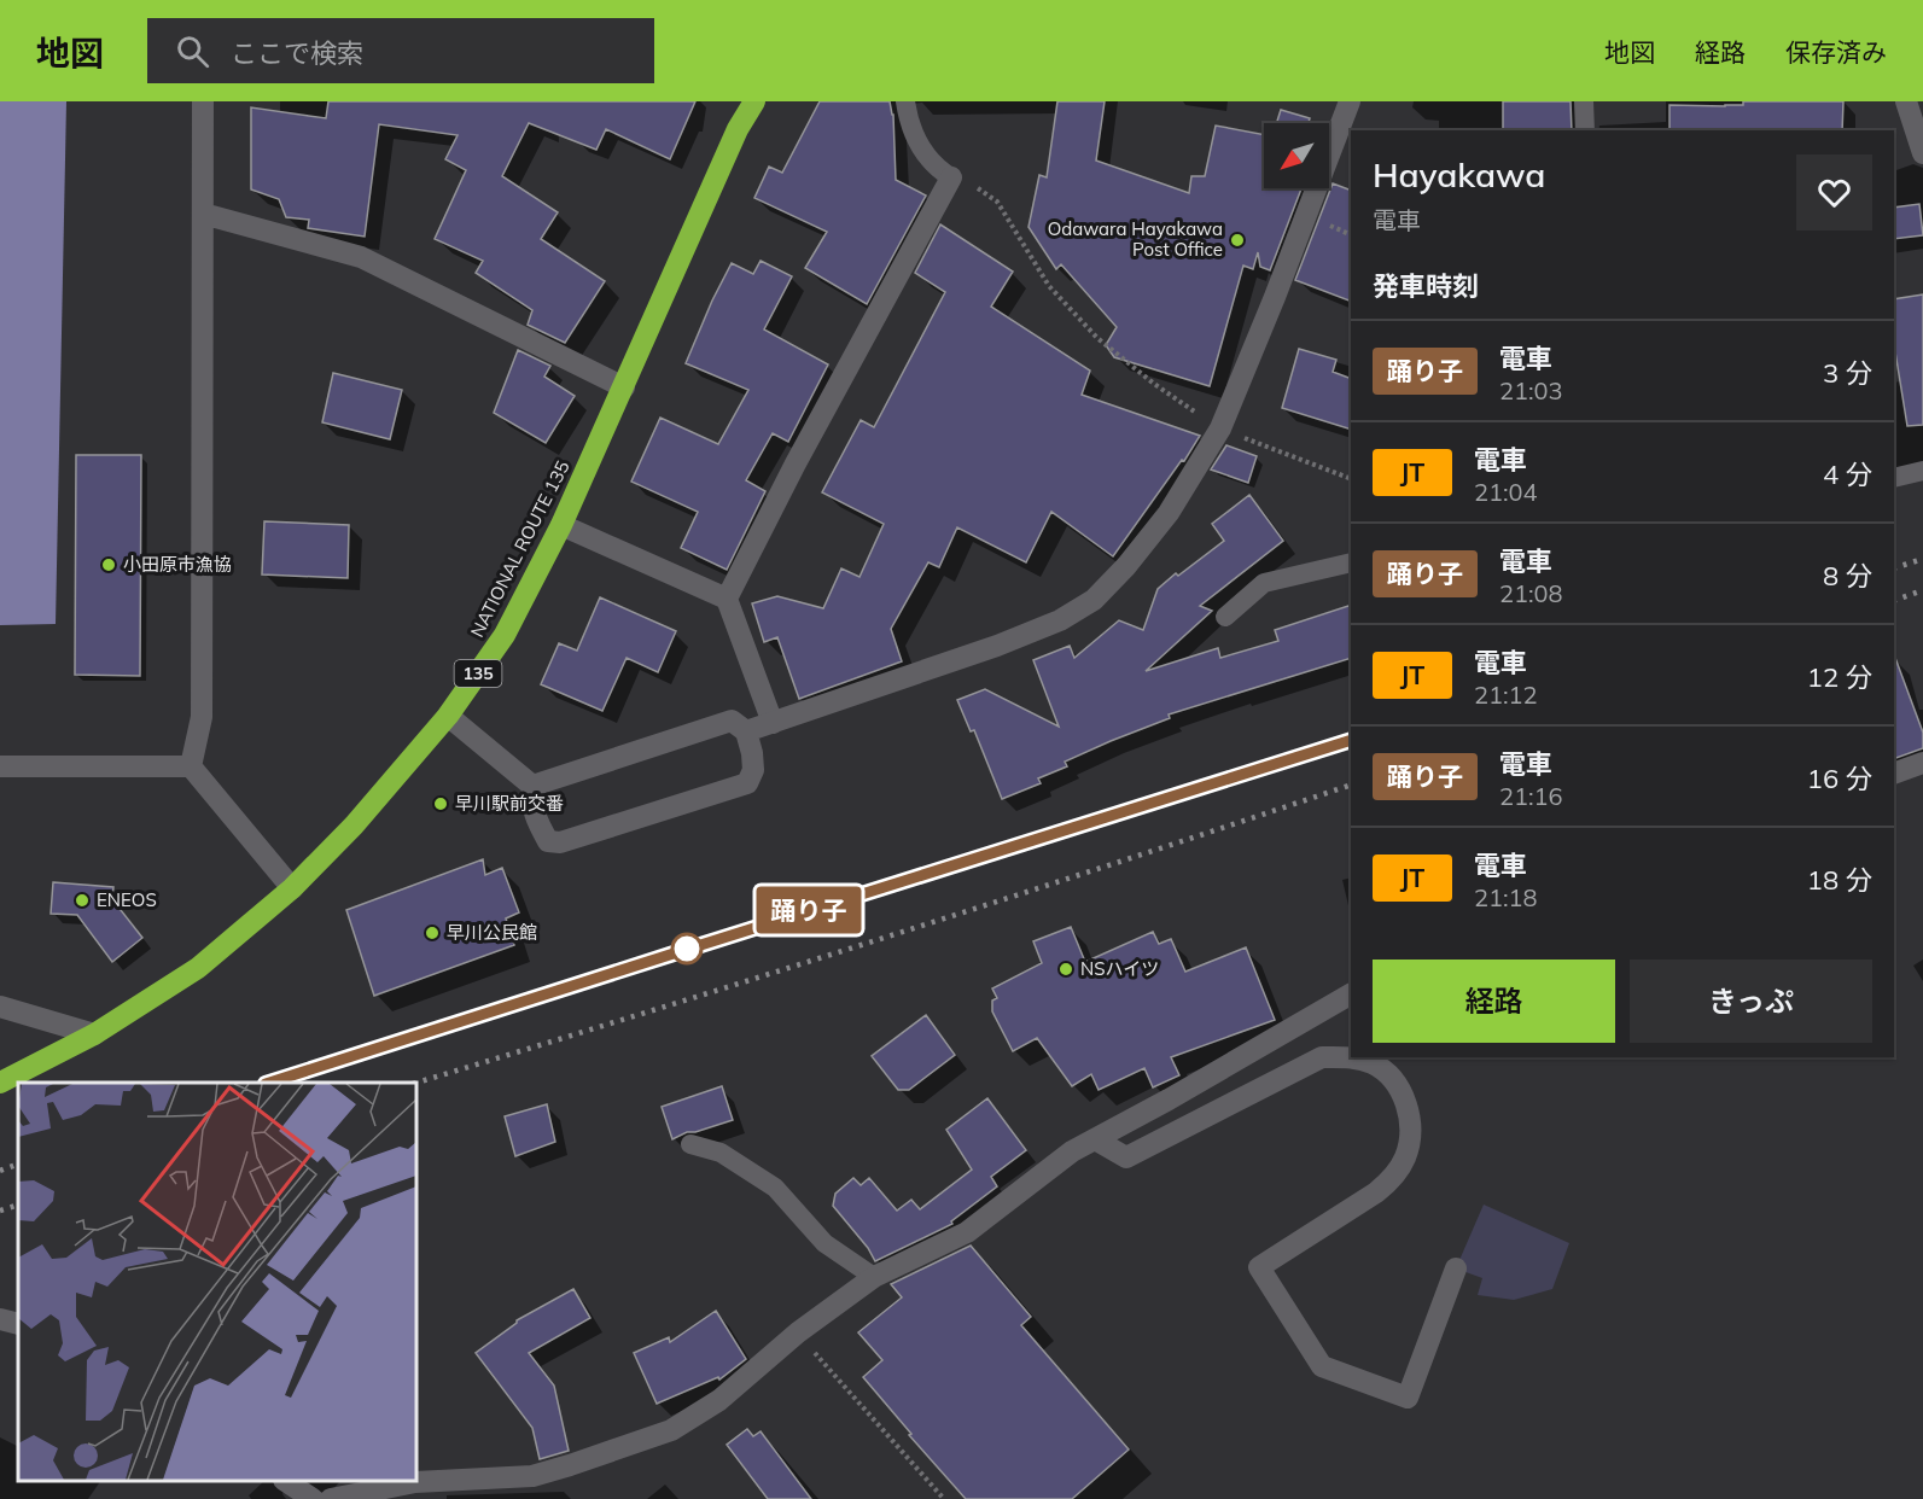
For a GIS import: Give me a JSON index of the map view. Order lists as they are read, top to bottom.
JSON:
{
  "streets": {
    "highway": ["NATIONAL ROUTE 135", "135"]
  },
  "places": [
    "Odawara Hayakawa Post Office",
    "小田原市漁協",
    "早川駅前交番",
    "ENEOS",
    "早川公民館",
    "NSハイツ"
  ],
  "north": "bottom left",
  "page": {
    "header": "地図",
    "search": "ここで検索",
    "nav": ["地図", "経路", "保存済み"],
    "on_map": "踊り子",
    "heading": [
      ["Hayakawa", "電車"],
      "発車時刻"
    ],
    "list": [
      {
        "mark": "踊り子",
        "name": "電車",
        "note": "21:03",
        "value": "3 分"
      },
      {
        "mark": "JT",
        "name": "電車",
        "note": "21:04",
        "value": "4 分"
      },
      {
        "mark": "踊り子",
        "name": "電車",
        "note": "21:08",
        "value": "8 分"
      },
      {
        "mark": "JT",
        "name": "電車",
        "note": "21:12",
        "value": "12 分"
      },
      {
        "mark": "踊り子",
        "name": "電車",
        "note": "21:16",
        "value": "16 分"
      },
      {
        "mark": "JT",
        "name": "電車",
        "note": "21:18",
        "value": "18 分"
      }
    ],
    "buttons": ["経路", "きっぷ"]
  }
}
